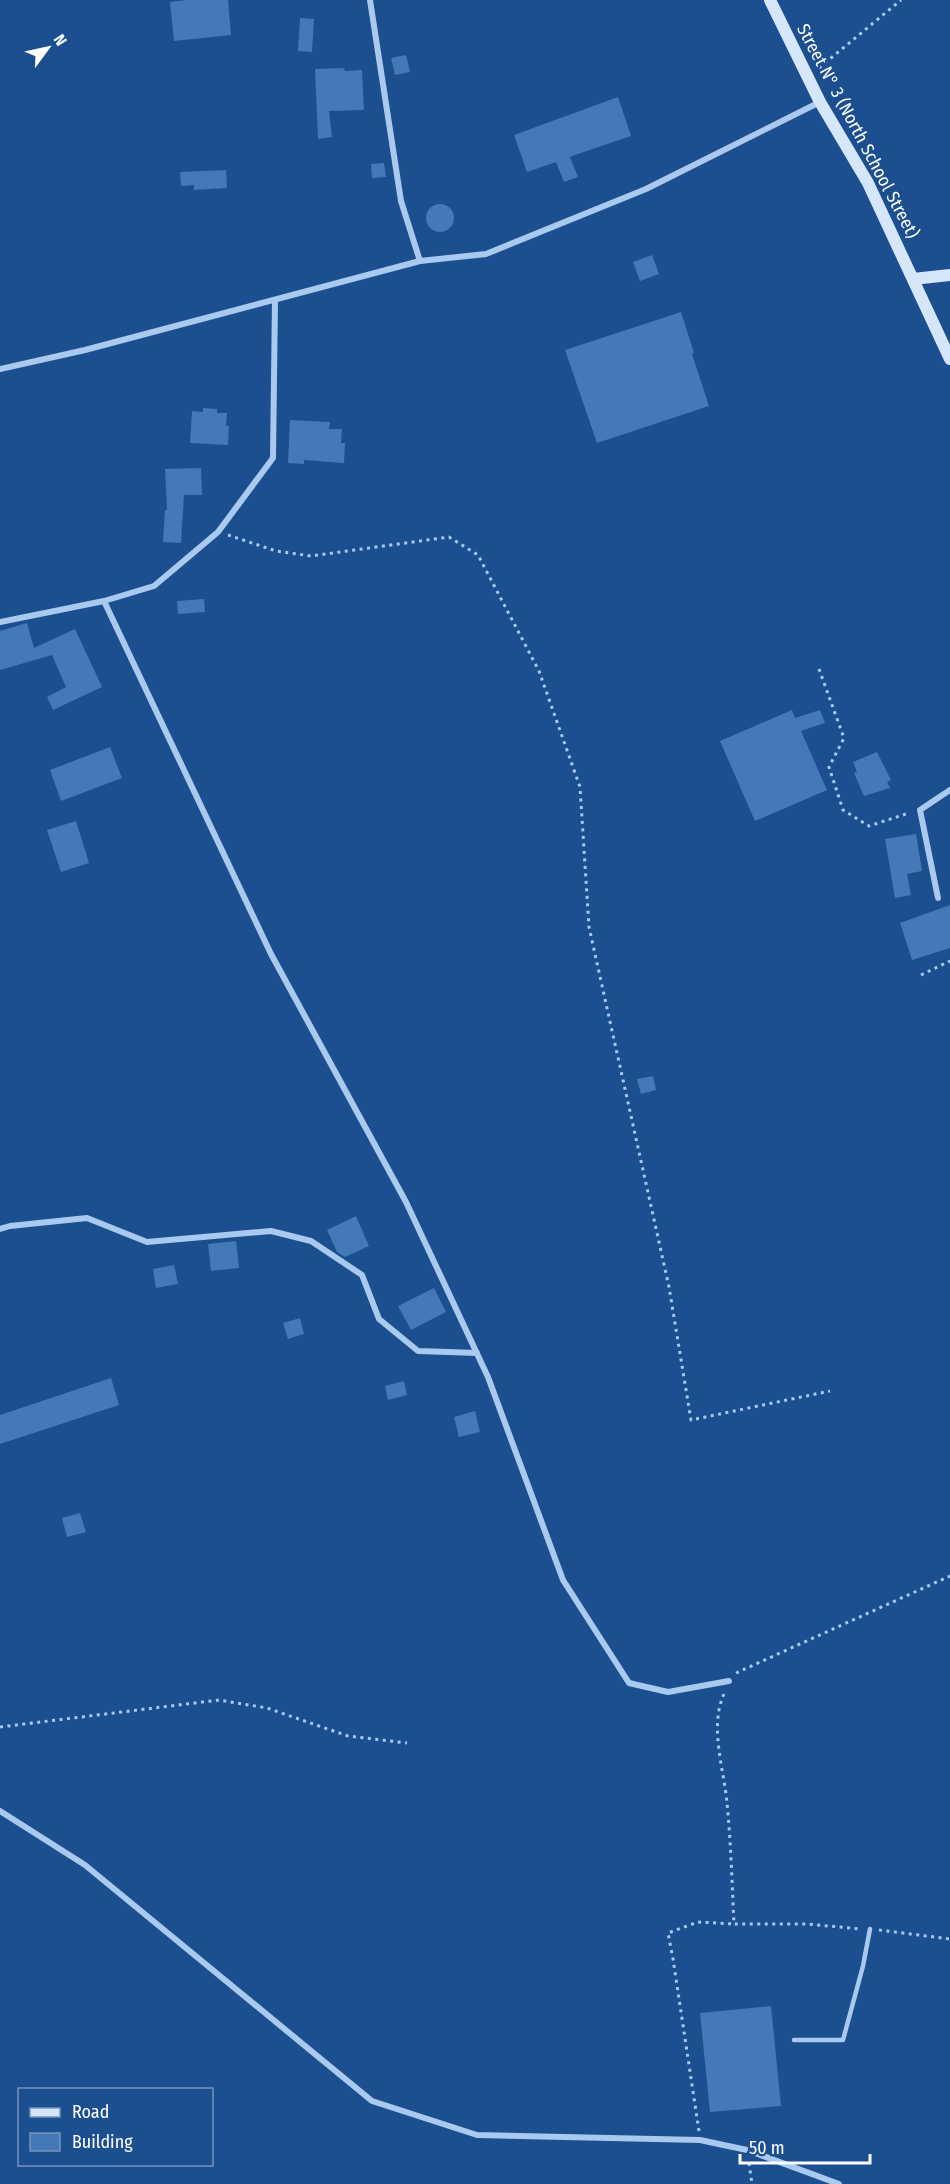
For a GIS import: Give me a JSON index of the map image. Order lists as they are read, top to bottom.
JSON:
{
  "streets": {
    "street": ["Street N° 3 (North School Street)"]
  },
  "legend": ["Road", "Building"],
  "scale_bar": "50 m",
  "north": "top right"
}
